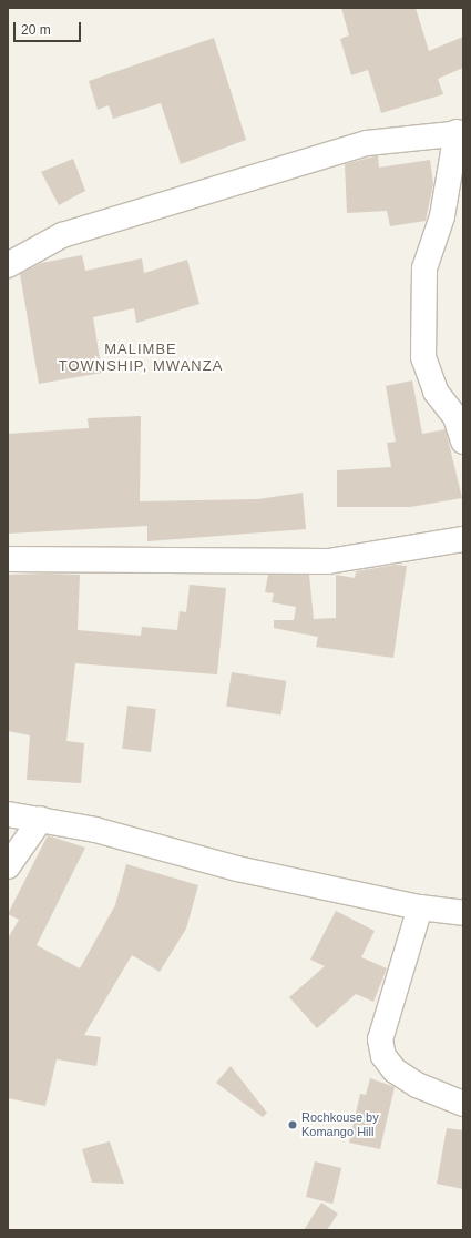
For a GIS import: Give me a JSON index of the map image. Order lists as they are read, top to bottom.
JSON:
{
  "districts": ["MALIMBE TOWNSHIP, MWANZA"],
  "places": ["Rochkouse by Komango Hill"],
  "scale_bar": "20 m"
}
